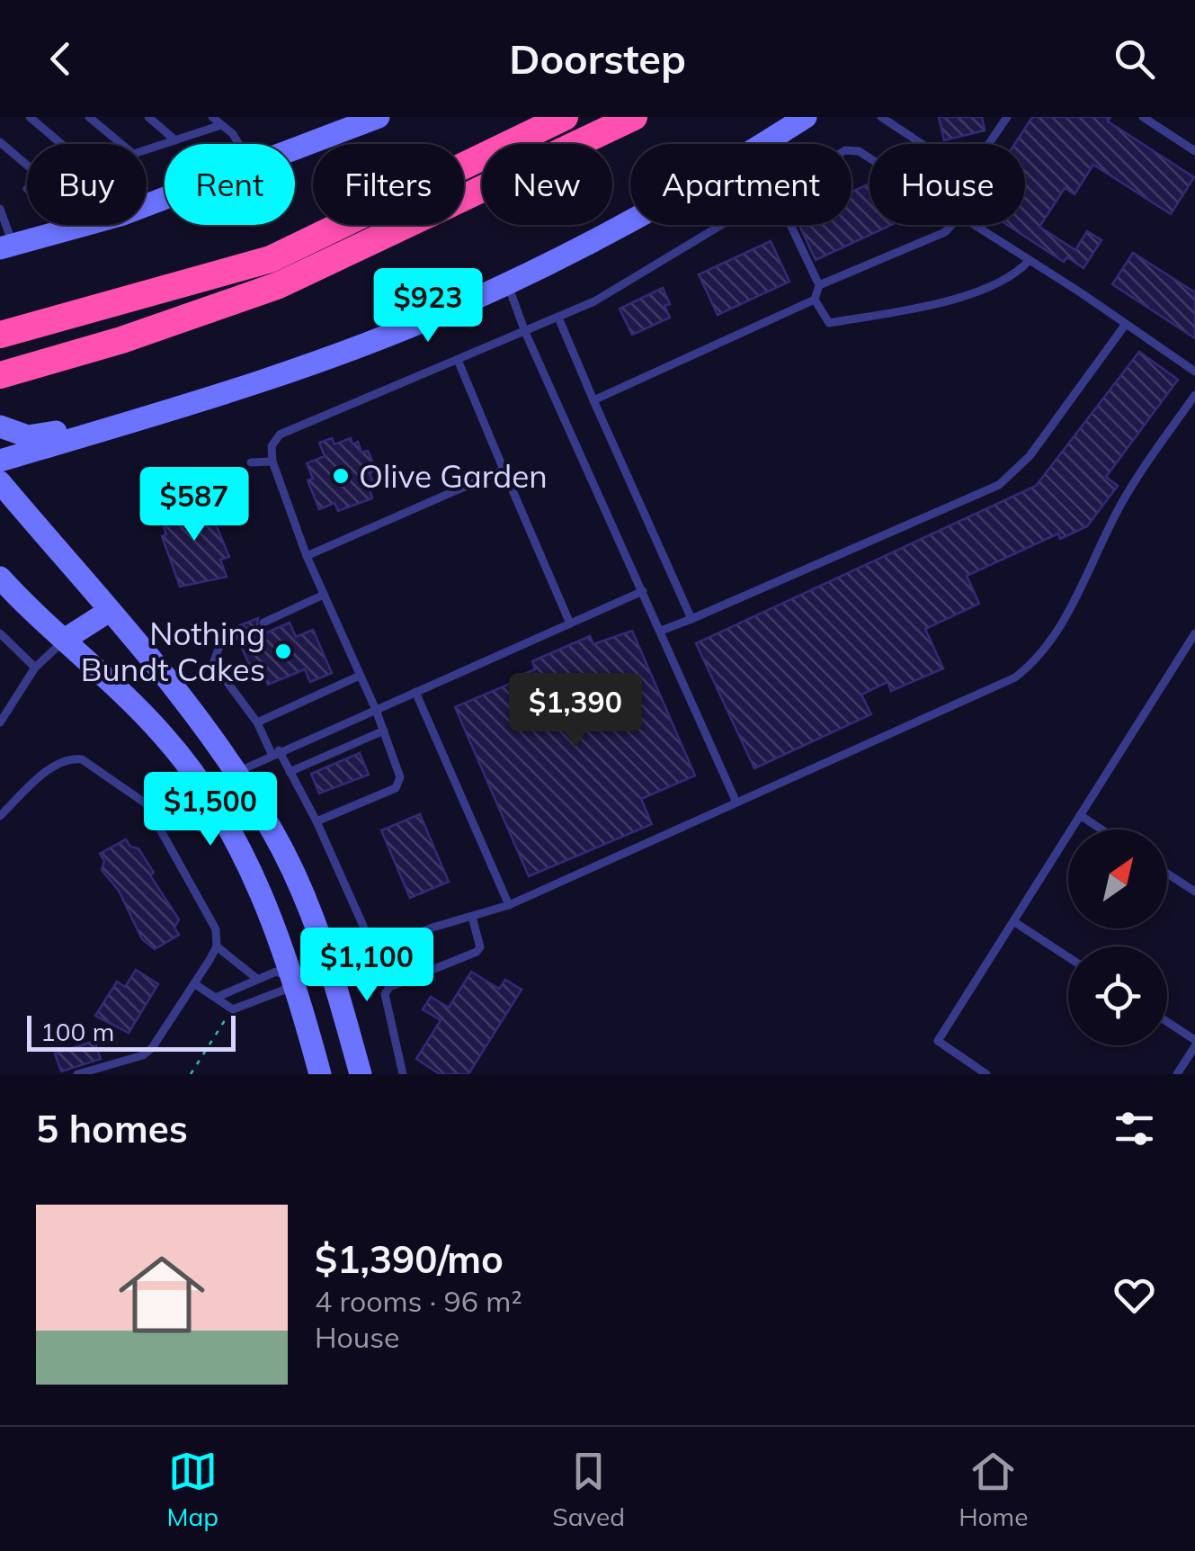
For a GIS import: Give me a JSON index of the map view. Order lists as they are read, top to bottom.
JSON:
{
  "places": ["Olive Garden", "Nothing Bundt Cakes"],
  "scale_bar": "100 m",
  "north": "top right",
  "page": {
    "header": "Doorstep",
    "chip": [
      "Buy",
      "Rent",
      "Filters",
      "New",
      "Apartment",
      "House"
    ],
    "price": [
      "$923",
      "$587",
      "$1,390",
      "$1,500",
      "$1,100"
    ],
    "scale": "100 m",
    "heading": "5 homes",
    "list": [
      {
        "name": "$1,390/mo",
        "note": "4 rooms · 96 m² · House"
      }
    ],
    "tabs": ["Map", "Saved", "Home"]
  }
}
